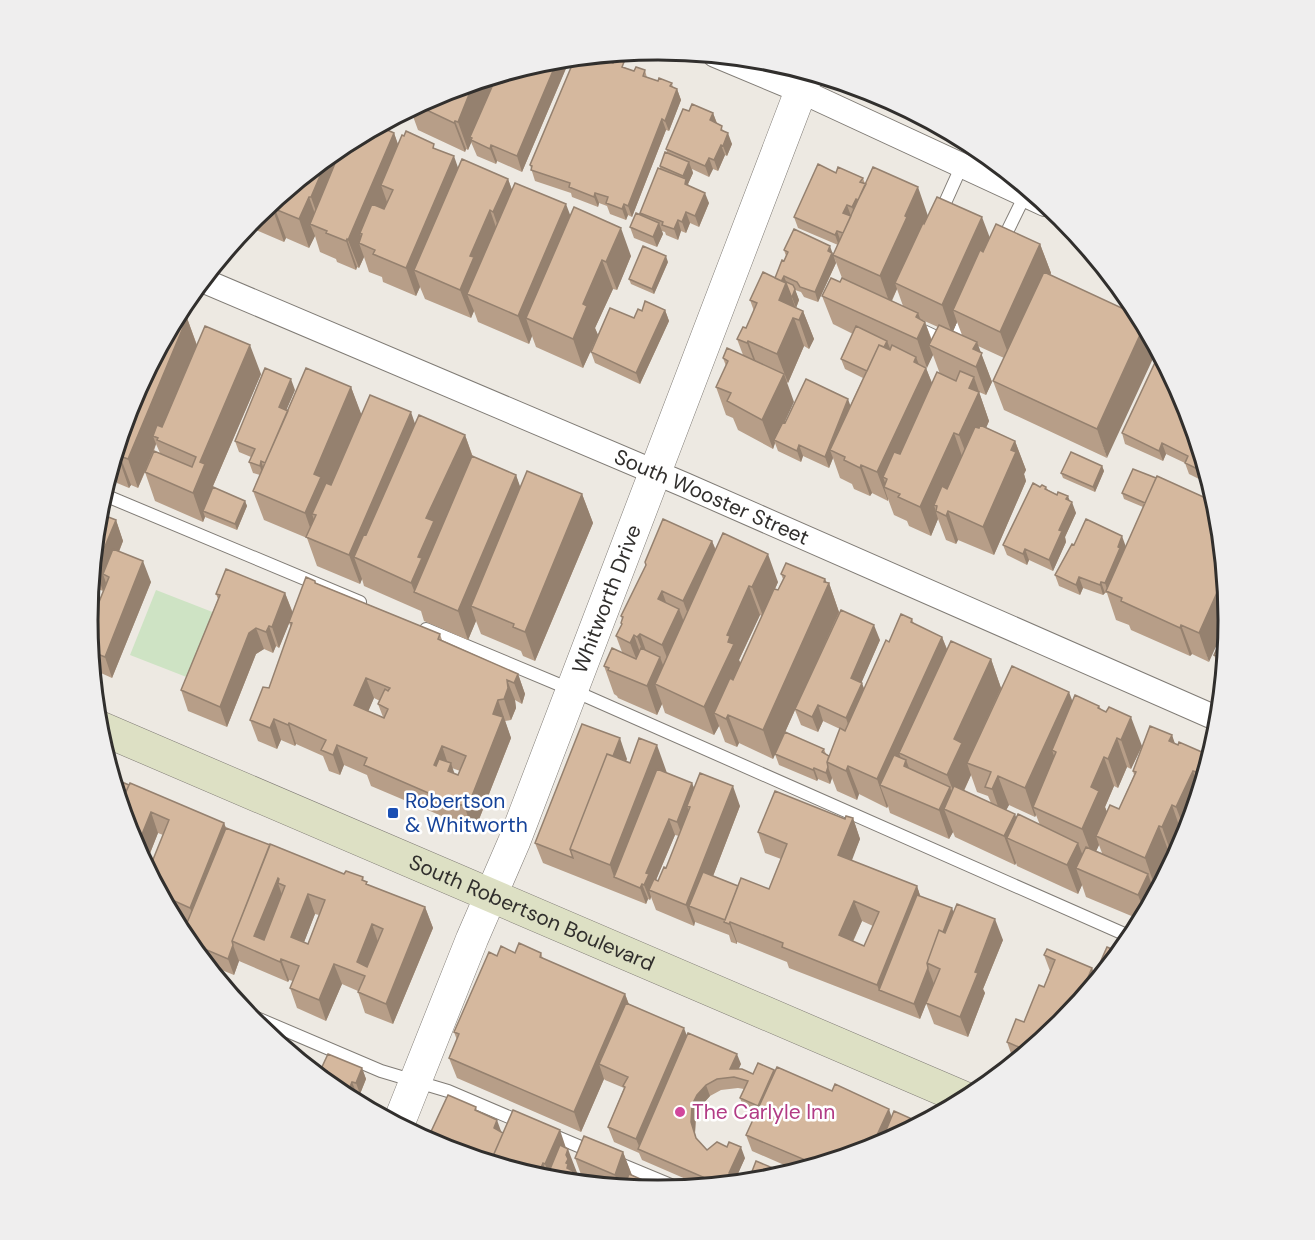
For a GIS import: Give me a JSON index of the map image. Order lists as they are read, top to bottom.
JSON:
{
  "streets": {
    "main road": ["South Robertson Boulevard"],
    "street": ["South Wooster Street", "Whitworth Drive"]
  },
  "crossings": [
    ["South Wooster Street", "Whitworth Drive"],
    ["Whitworth Drive", "South Robertson Boulevard"]
  ],
  "places": {
    "transit": ["Robertson & Whitworth"],
    "other": ["The Carlyle Inn"]
  }
}
